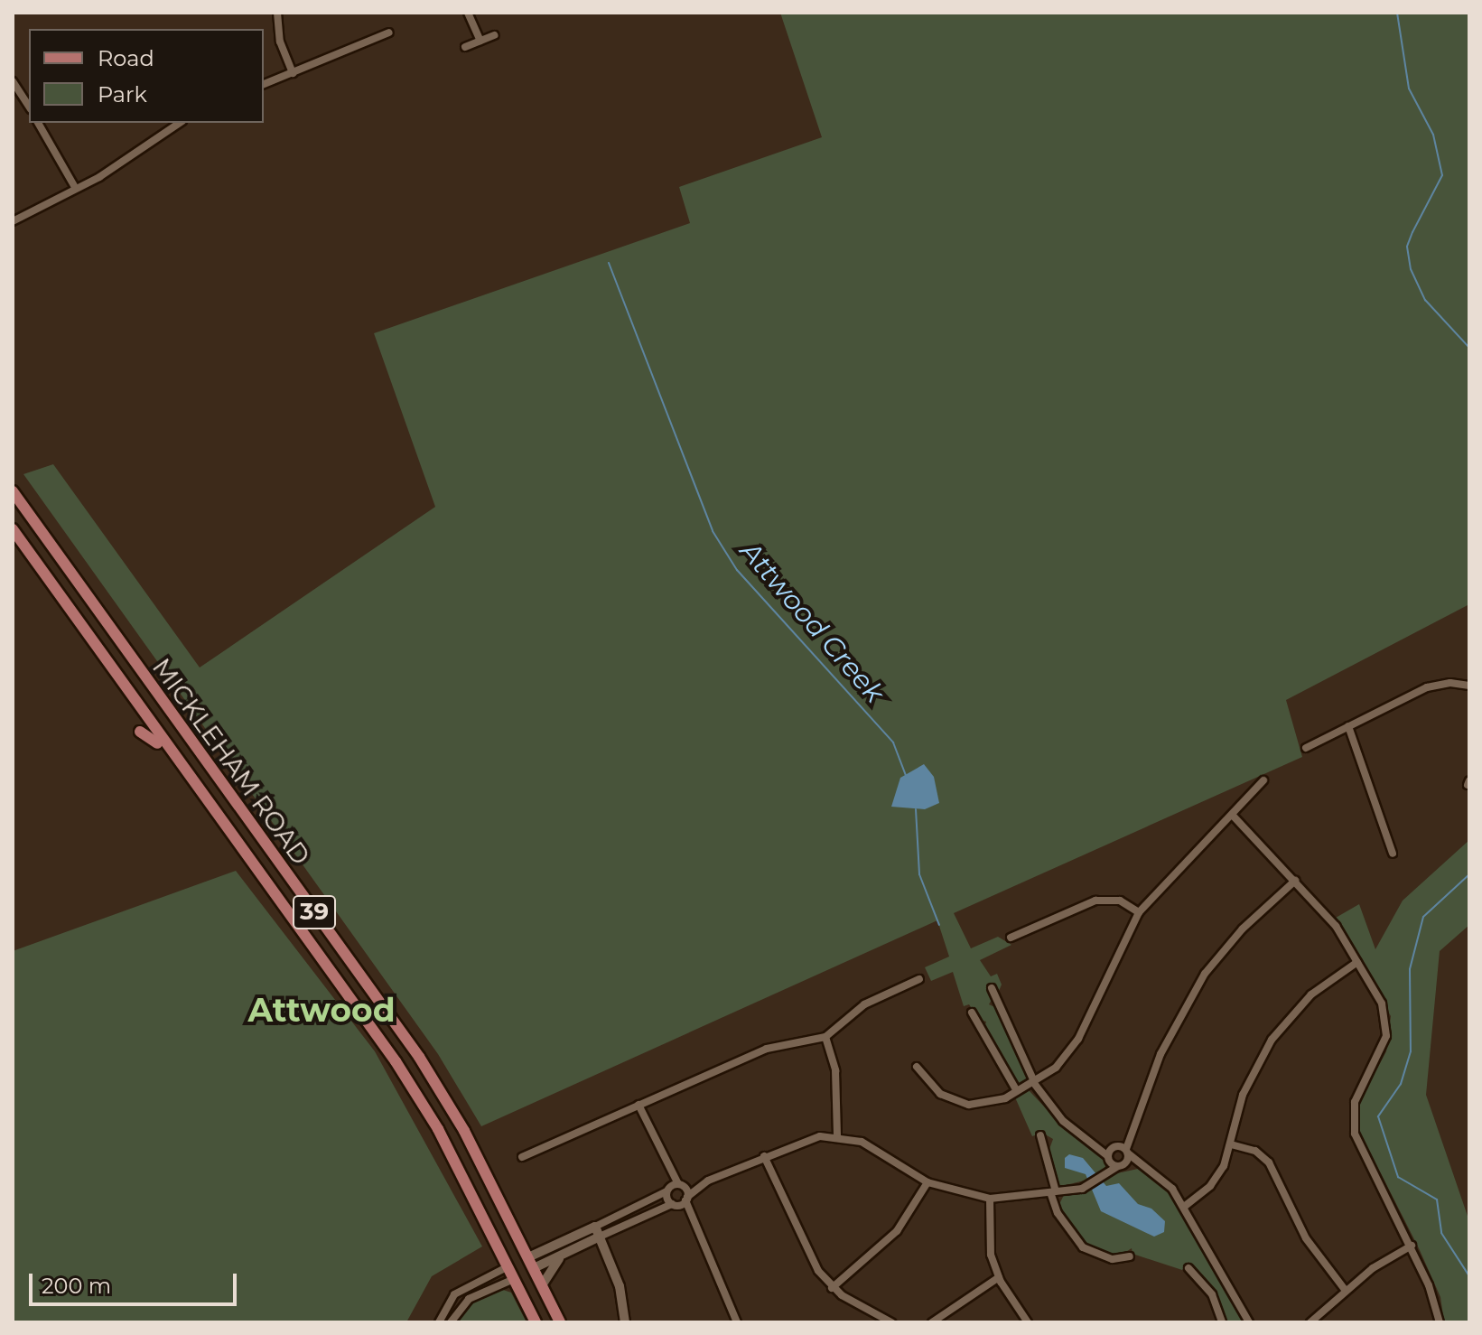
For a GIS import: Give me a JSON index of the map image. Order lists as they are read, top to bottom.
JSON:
{
  "streets": {
    "main road": ["MICKLEHAM ROAD", "39"]
  },
  "districts": ["Attwood"],
  "water": ["Attwood Creek"],
  "legend": ["Road", "Park"],
  "scale_bar": "200 m"
}
